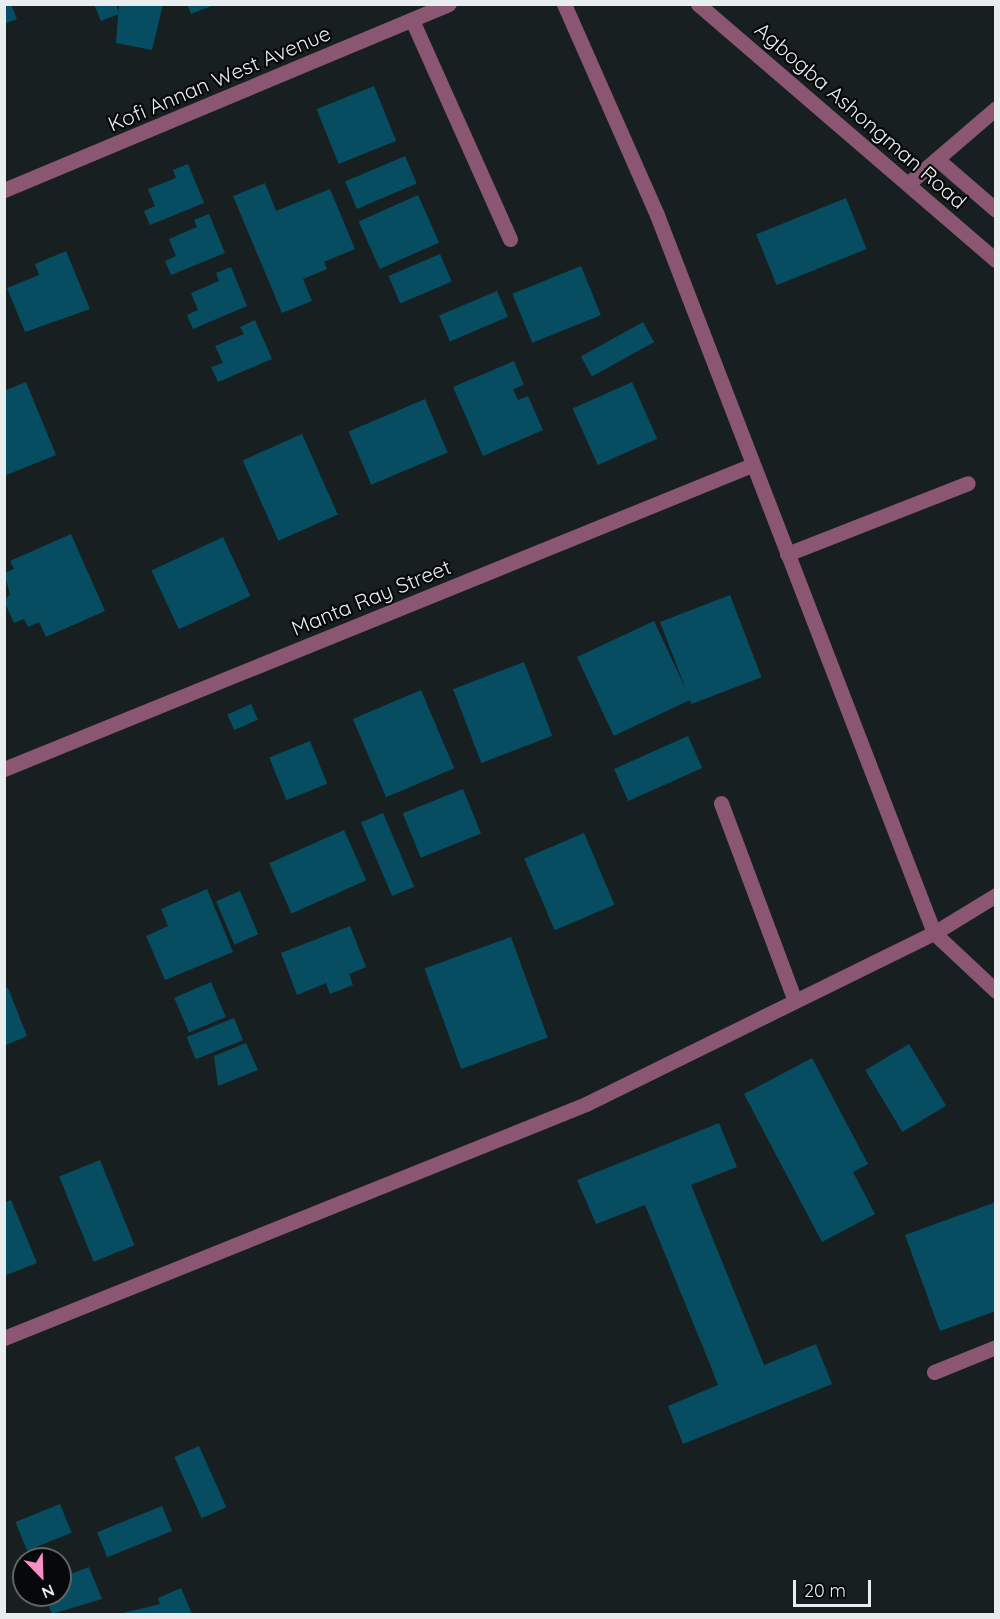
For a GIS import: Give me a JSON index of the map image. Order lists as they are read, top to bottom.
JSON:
{
  "streets": {
    "street": ["Kofi Annan West Avenue", "Agbogba Ashongman Road", "Manta Ray Street"]
  },
  "scale_bar": "20 m",
  "north": "bottom right"
}
